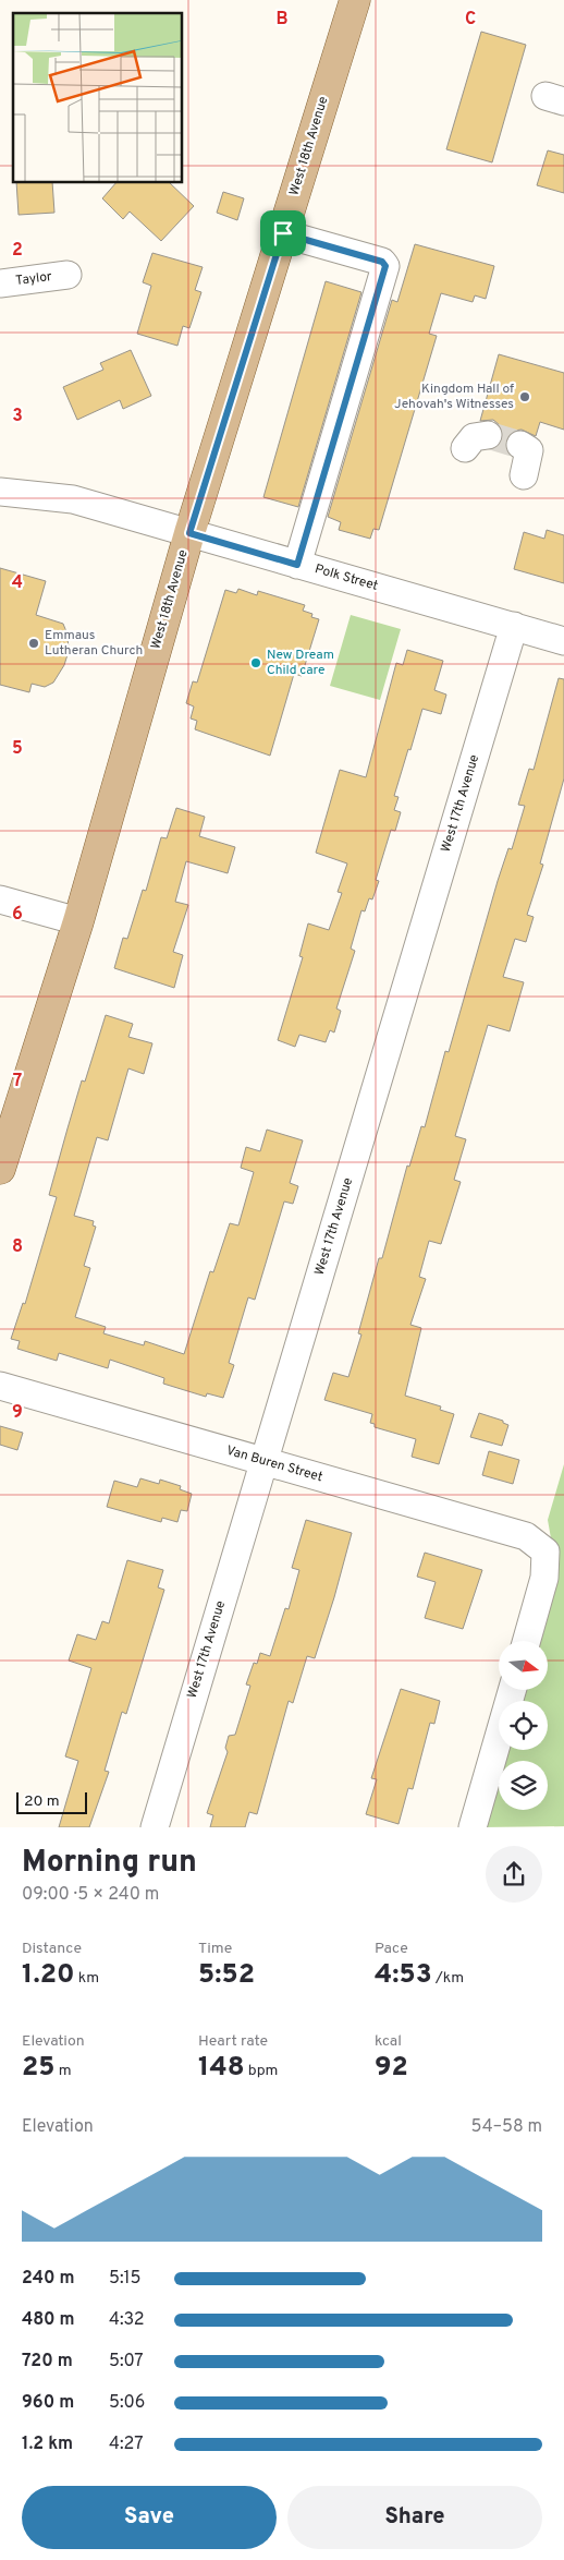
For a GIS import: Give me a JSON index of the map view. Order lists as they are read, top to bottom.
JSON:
{
  "streets": {
    "main road": ["West 18th Avenue"],
    "street": [
      "Taylor",
      "Polk Street",
      "West 17th Avenue",
      "Van Buren Street"
    ]
  },
  "crossings": [
    ["West 18th Avenue", "Polk Street"],
    ["Polk Street", "West 17th Avenue"],
    ["West 17th Avenue", "Van Buren Street"]
  ],
  "places": ["Kingdom Hall of Jehovah's Witnesses", "Emmaus Lutheran Church", "New Dream Child care"],
  "scale_bar": "20 m",
  "north": "right",
  "page": {
    "scale": "20 m",
    "heading": ["Morning run", "09:00 · 5 × 240 m"],
    "stats": [
      ["Distance", "1.20 km"],
      ["Time", "5:52"],
      ["Pace", "4:53 /km"],
      ["Elevation", "25 m"],
      ["Heart rate", "148 bpm"],
      ["kcal", "92"]
    ],
    "chart": ["Elevation", "54–58 m"],
    "list": [
      {
        "name": "240 m",
        "note": "5:15"
      },
      {
        "name": "480 m",
        "note": "4:32"
      },
      {
        "name": "720 m",
        "note": "5:07"
      },
      {
        "name": "960 m",
        "note": "5:06"
      },
      {
        "name": "1.2 km",
        "note": "4:27"
      }
    ],
    "buttons": ["Save", "Share"]
  },
  "grid": {
    "columns": ["B", "C"],
    "rows": [
      "2",
      "3",
      "4",
      "5",
      "6",
      "7",
      "8",
      "9"
    ]
  }
}
